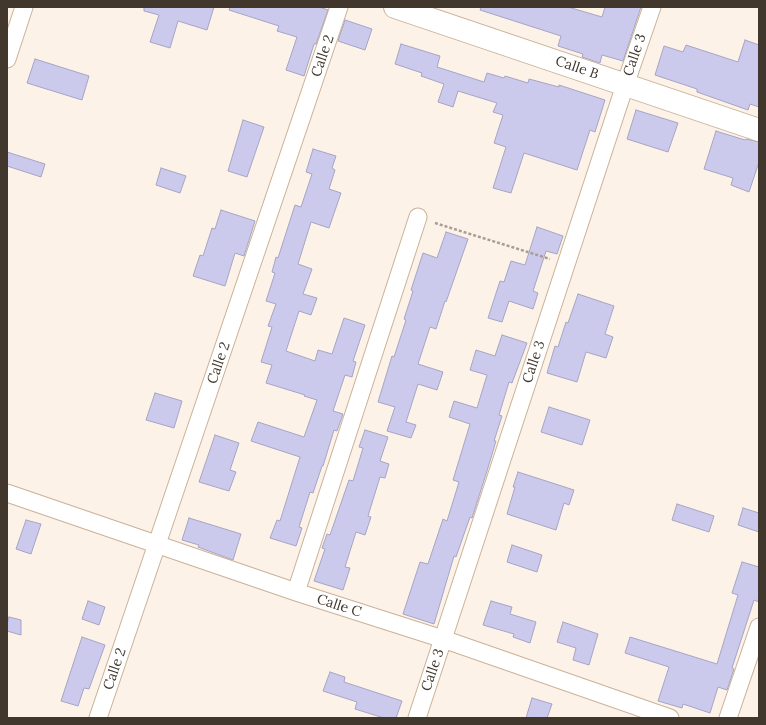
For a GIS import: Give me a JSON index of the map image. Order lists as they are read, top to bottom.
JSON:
{
  "streets": {
    "street": [
      "Calle 3",
      "Calle 2",
      "Calle B",
      "Calle C"
    ]
  },
  "crossings": [
    ["Calle 3", "Calle B"],
    ["Calle 3", "Calle C"],
    ["Calle 2", "Calle C"]
  ]
}
